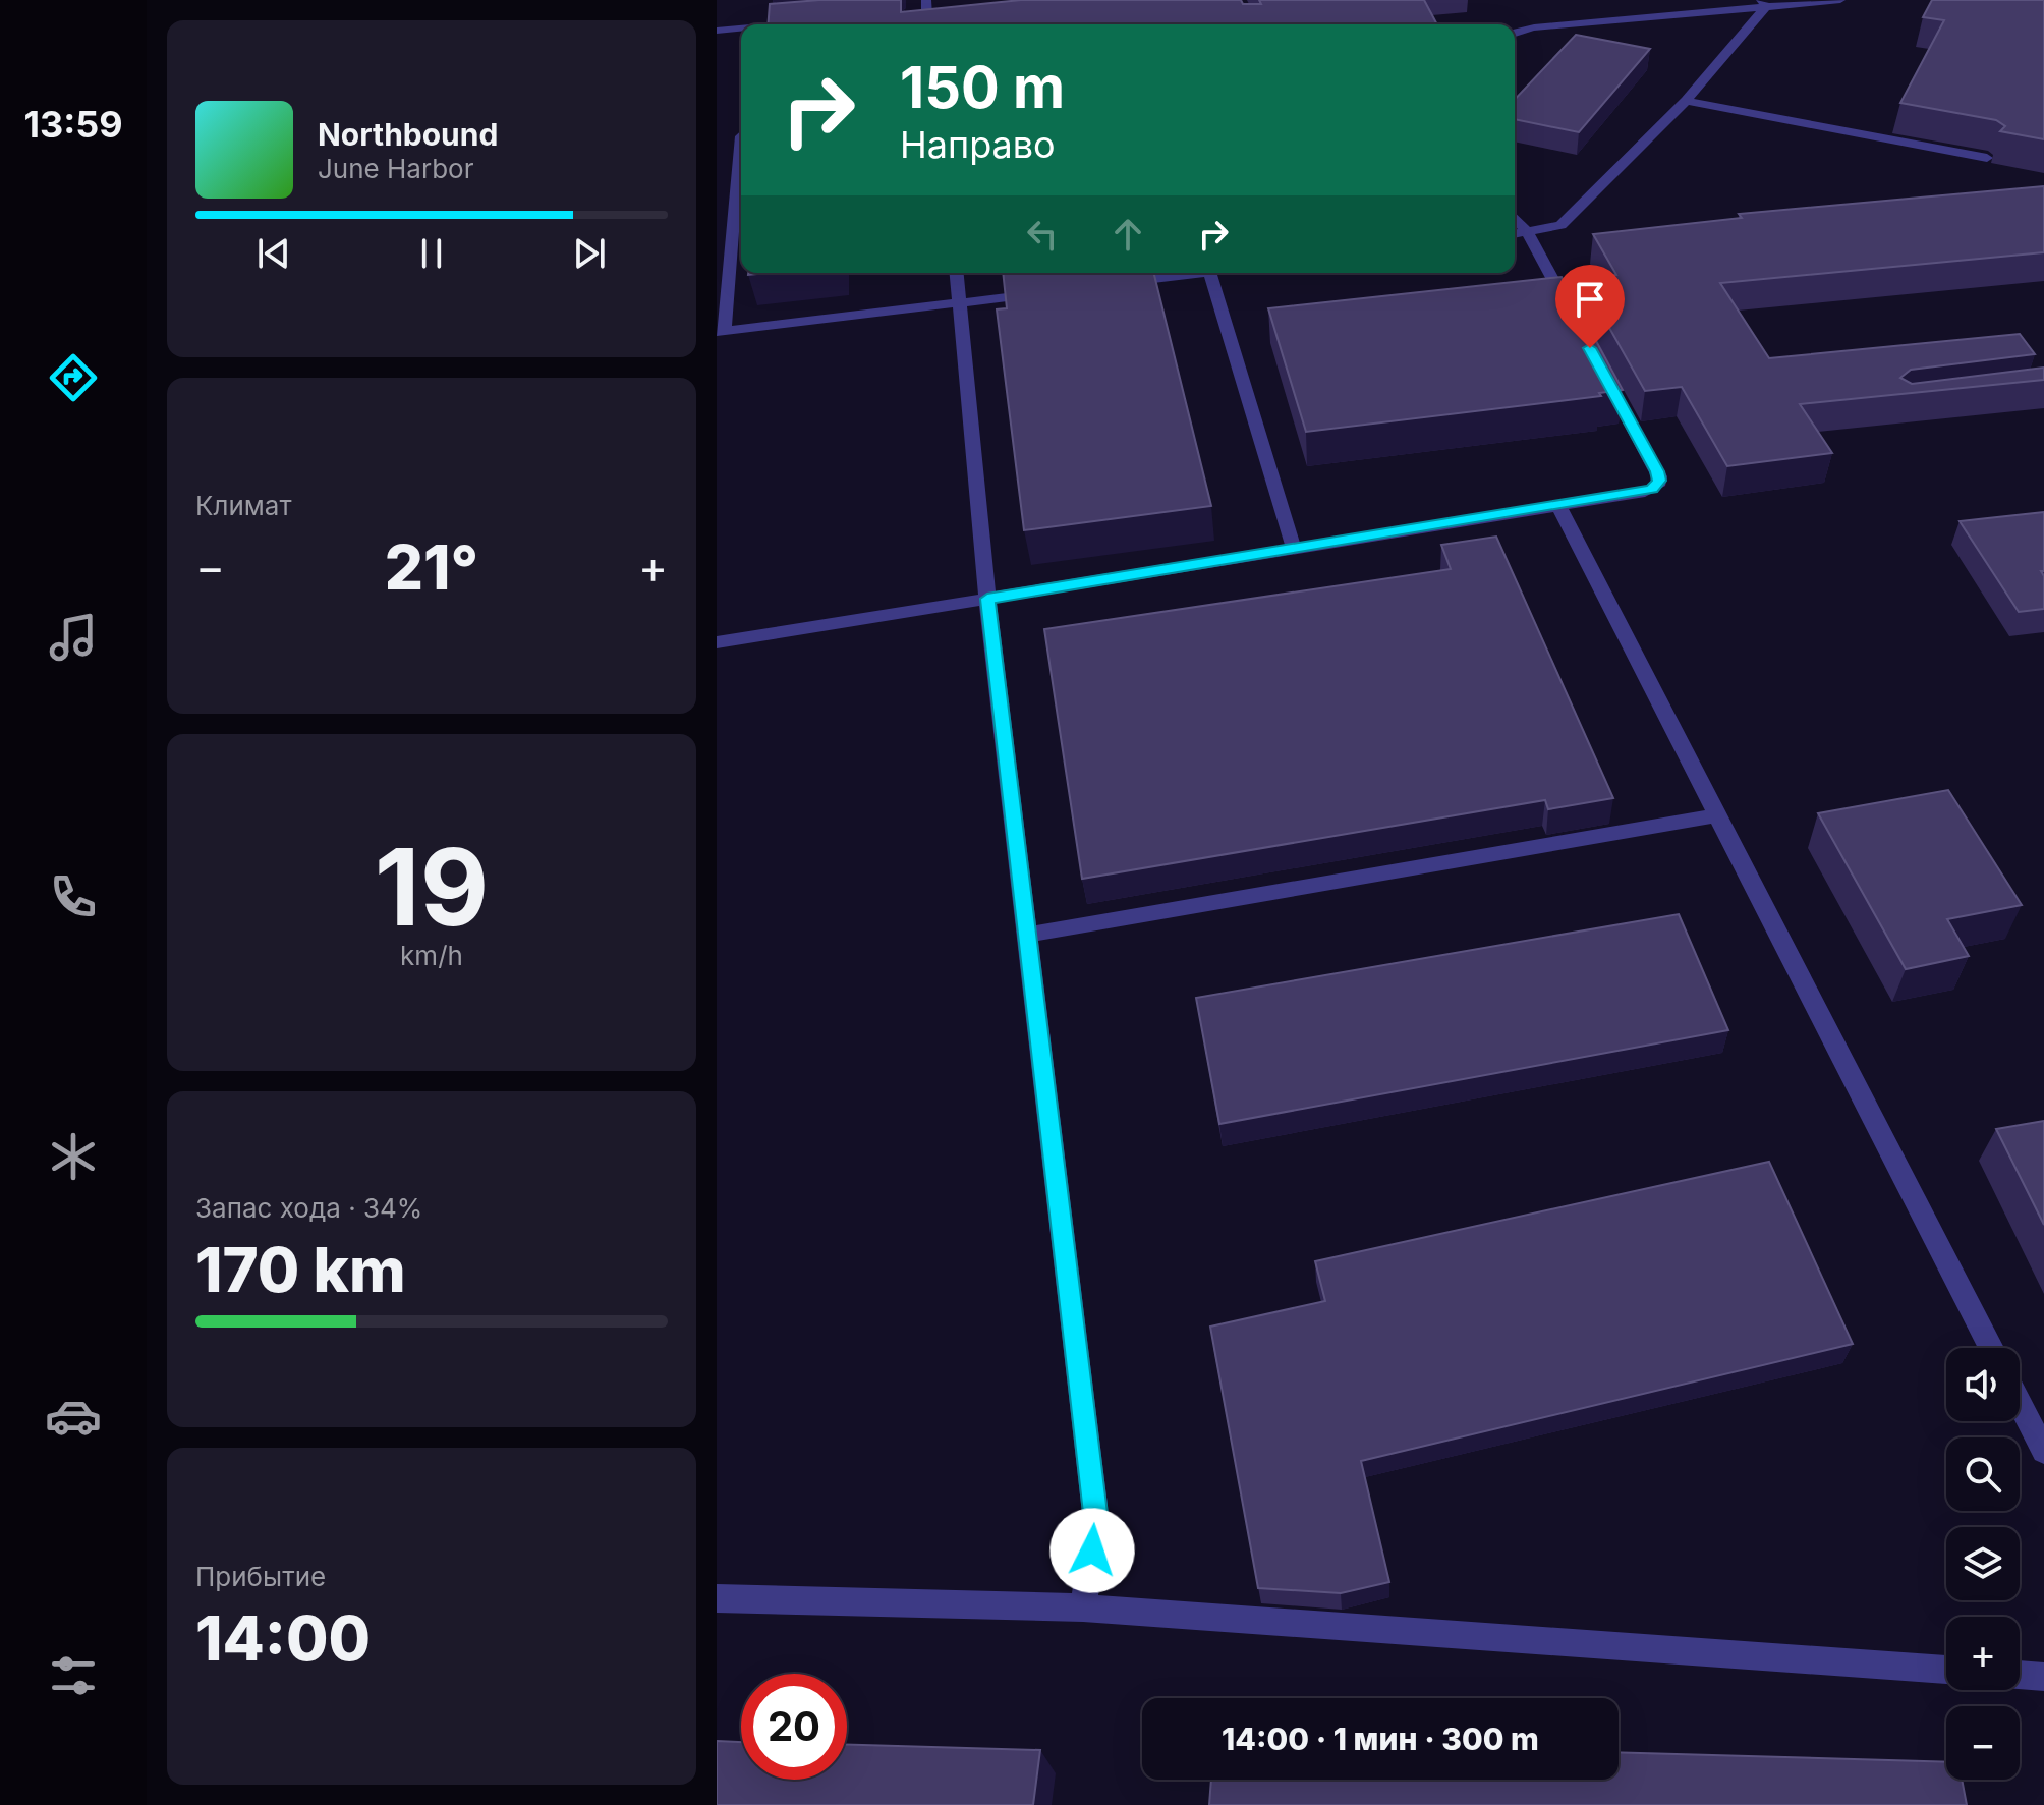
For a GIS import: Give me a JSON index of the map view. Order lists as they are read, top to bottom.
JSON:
{
  "page": {
    "tabs": "13:59",
    "turn": ["150 m", "Направо"],
    "song": ["Northbound", "June Harbor"],
    "tile": [
      "Климат",
      ["19", "km/h"],
      ["Запас хода · 34%", "170 km"],
      ["Прибытие", "14:00"]
    ],
    "heat": ["−", "21°", "+"],
    "map_buttons": ["+", "−"],
    "limit": "20",
    "trip": "14:00 · 1 мин · 300 m"
  }
}
